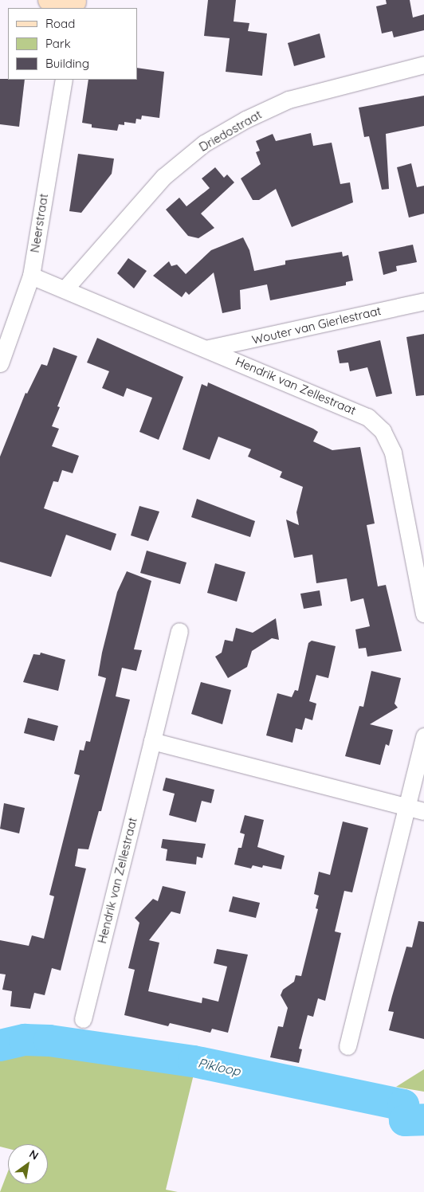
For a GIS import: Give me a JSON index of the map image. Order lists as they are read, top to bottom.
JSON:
{
  "streets": {
    "street": [
      "Driedostraat",
      "Neerstraat",
      "Wouter van Gierlestraat",
      "Hendrik van Zellestraat"
    ]
  },
  "crossings": [
    ["Driedostraat", "Hendrik van Zellestraat"],
    ["Neerstraat", "Hendrik van Zellestraat"],
    ["Wouter van Gierlestraat", "Hendrik van Zellestraat"]
  ],
  "water": ["Pikloop"],
  "legend": ["Road", "Park", "Building"],
  "north": "top right"
}
